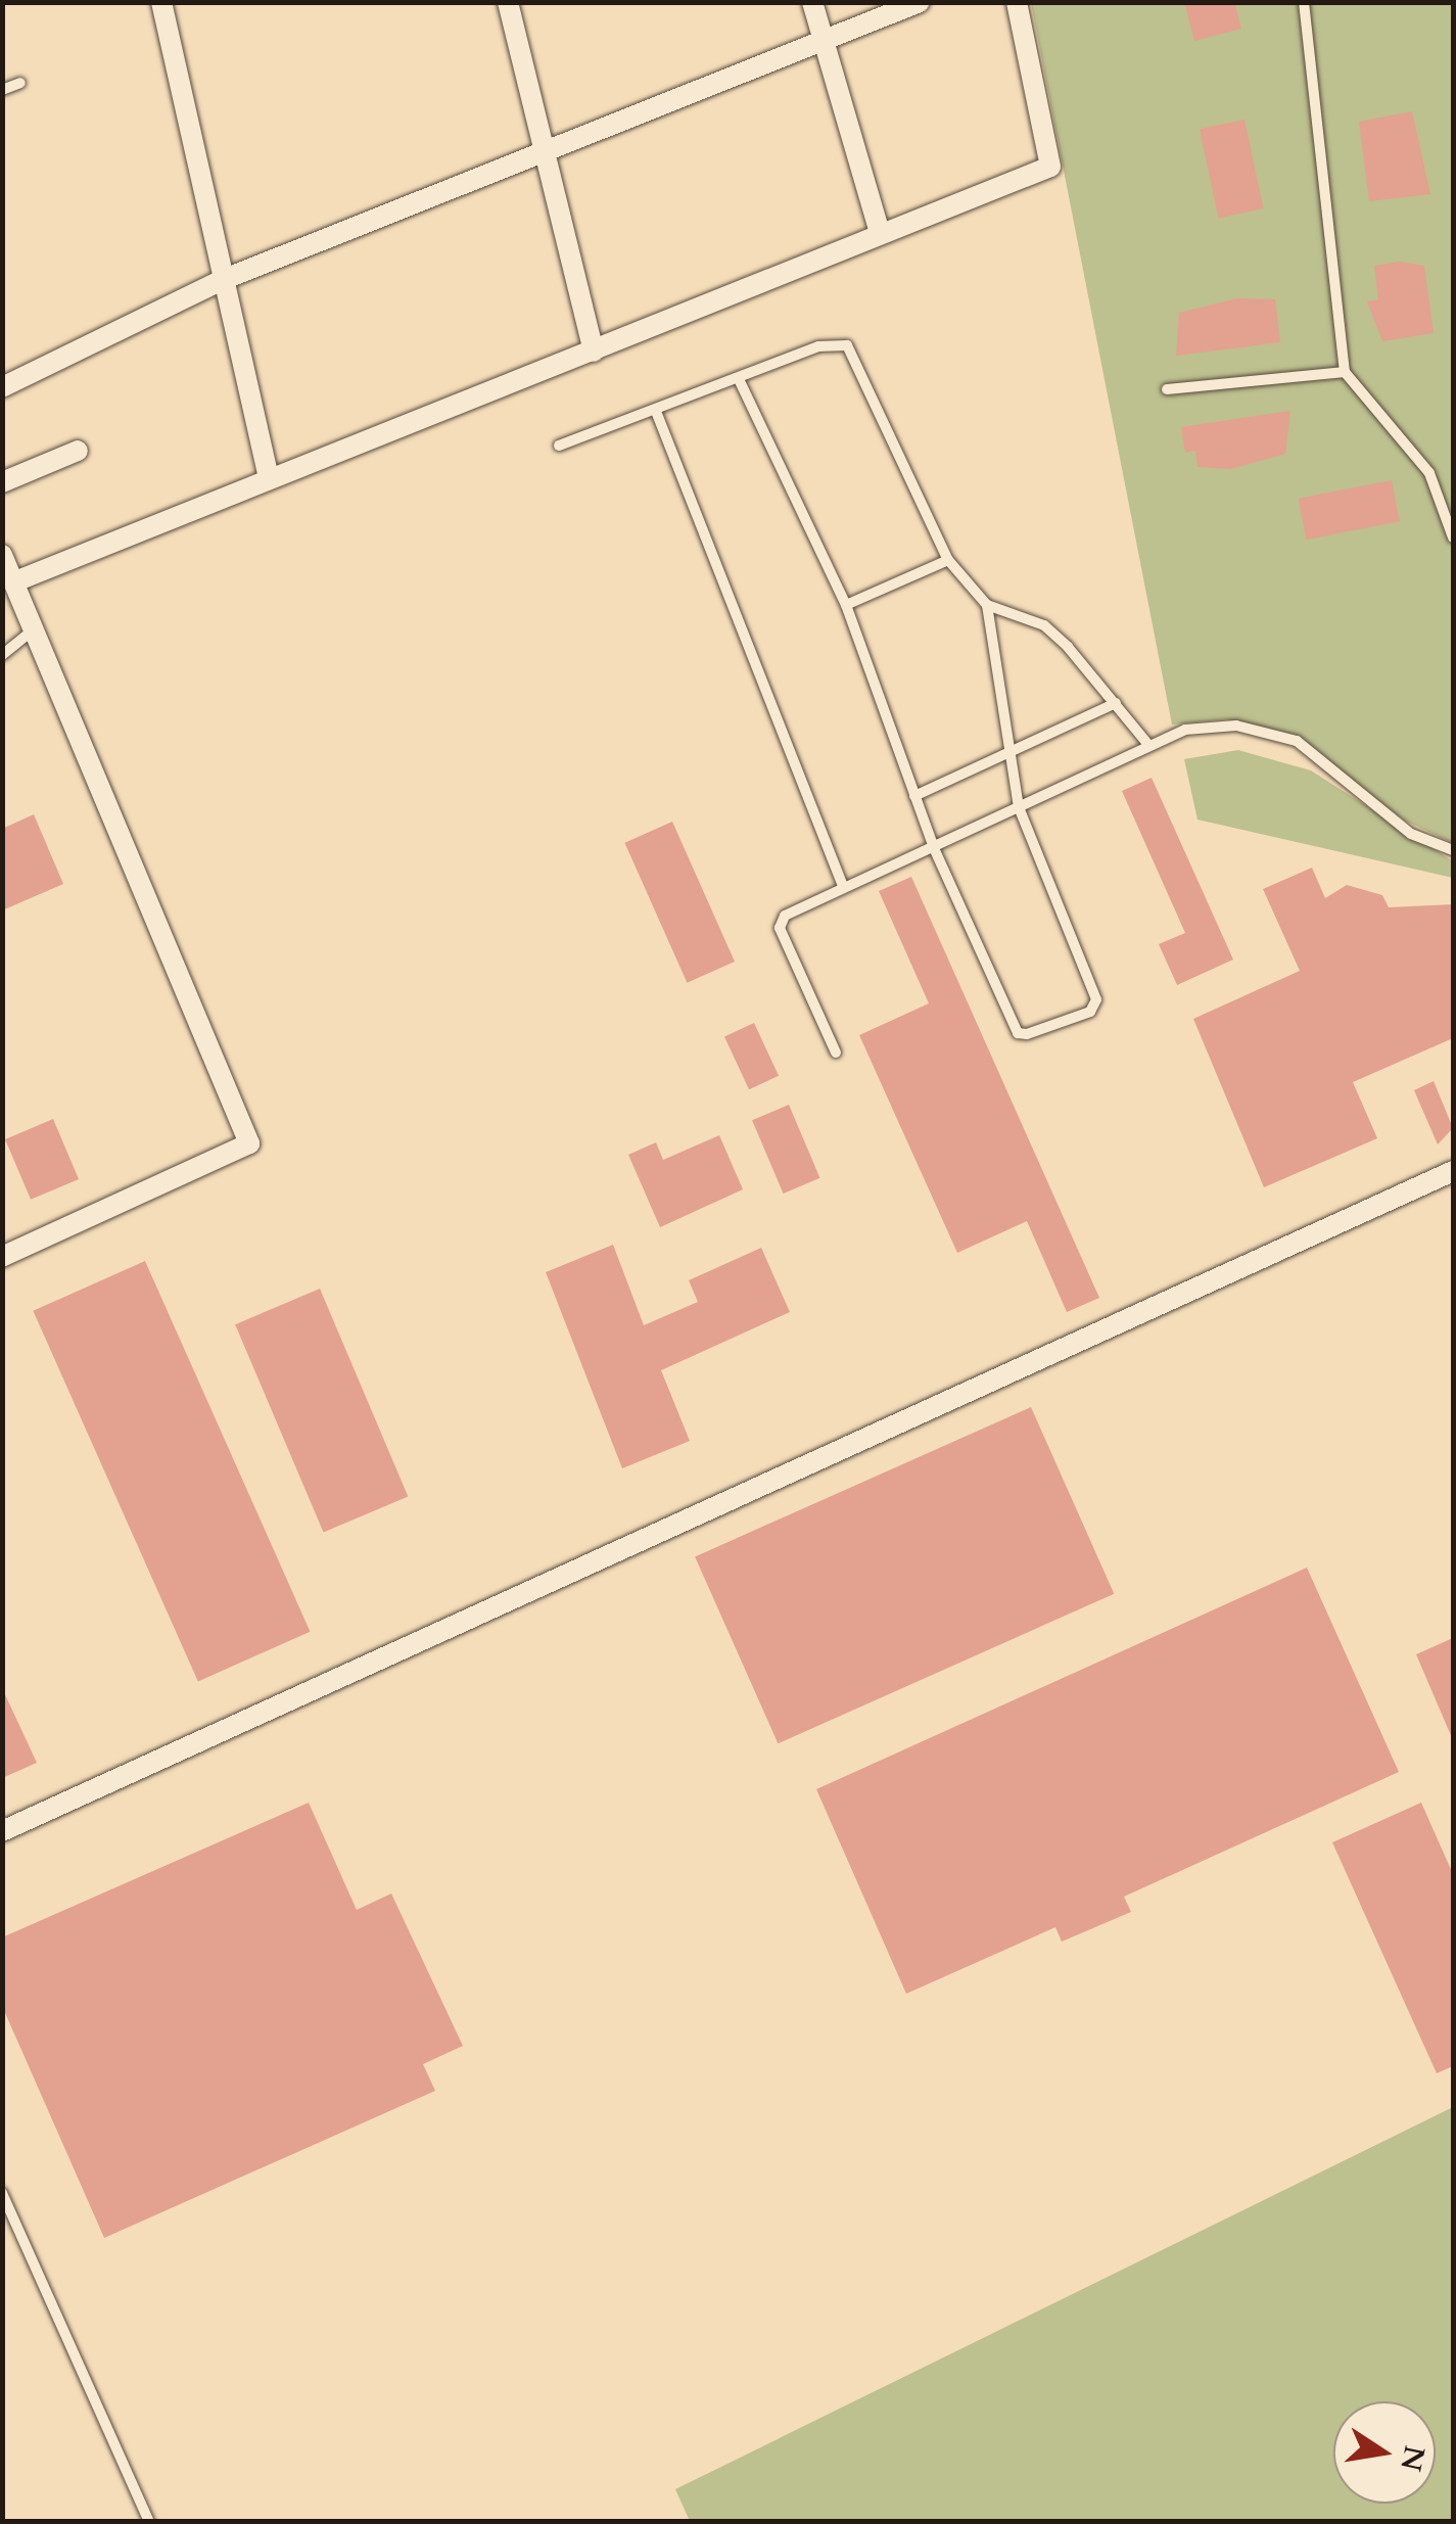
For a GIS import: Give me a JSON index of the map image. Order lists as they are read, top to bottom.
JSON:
{
  "north": "right"
}
